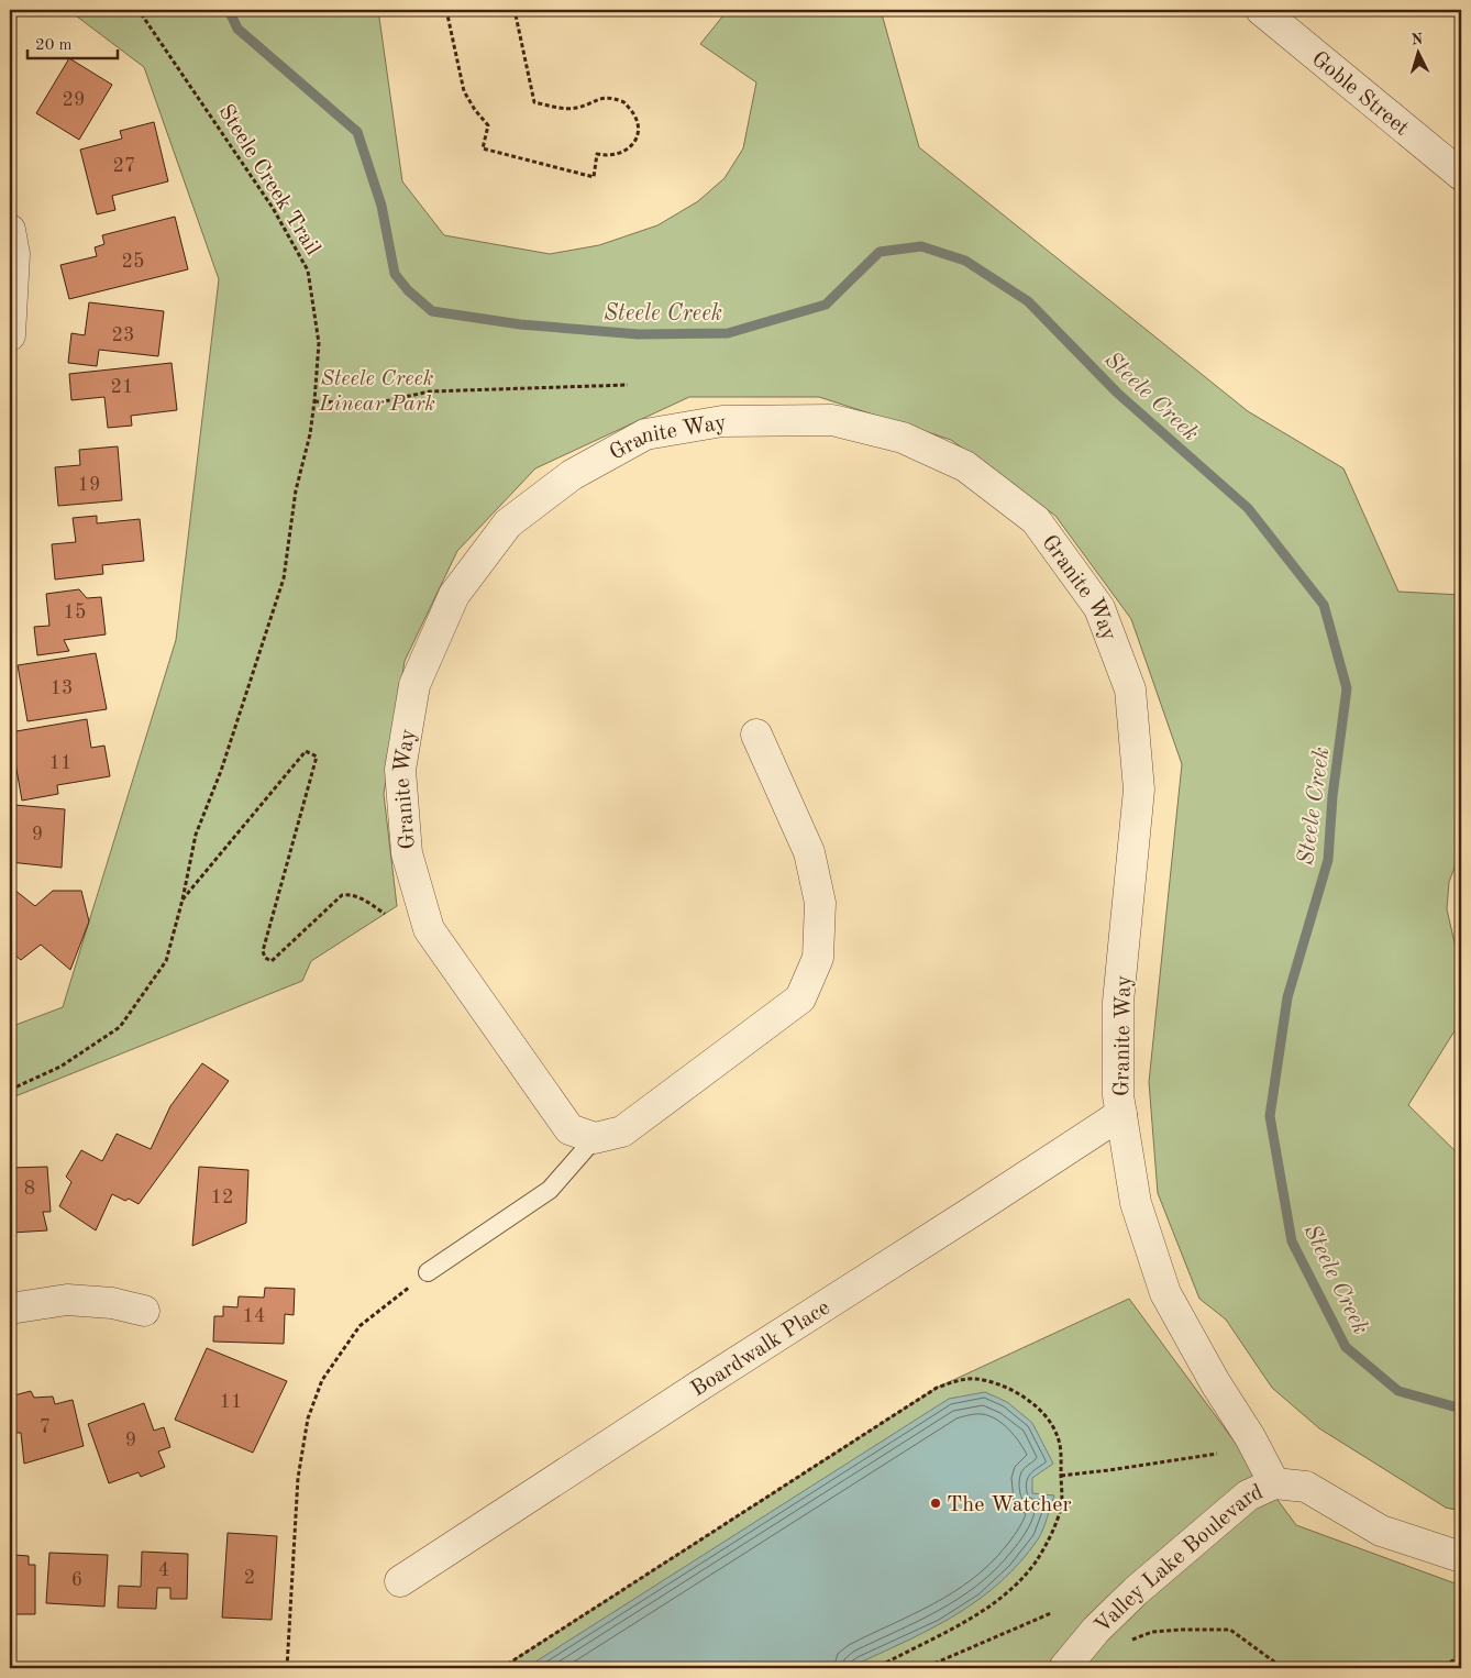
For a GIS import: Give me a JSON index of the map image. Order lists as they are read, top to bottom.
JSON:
{
  "streets": {
    "street": [
      "Goble Street",
      "Granite Way",
      "Boardwalk Place",
      "Valley Lake Boulevard"
    ],
    "path": ["Steele Creek Trail"]
  },
  "crossings": [
    ["Granite Way", "Boardwalk Place"],
    ["Granite Way", "Valley Lake Boulevard"]
  ],
  "water": ["Steele Creek"],
  "parks": ["Steele Creek Linear Park"],
  "places": ["The Watcher"],
  "house_numbers": [
    "29",
    "27",
    "25",
    "23",
    "21",
    "19",
    "15",
    "13",
    "11",
    "9",
    "8",
    "12",
    "14",
    "11",
    "7",
    "9",
    "4",
    "2",
    "6"
  ],
  "scale_bar": "20 m",
  "north": "top"
}
